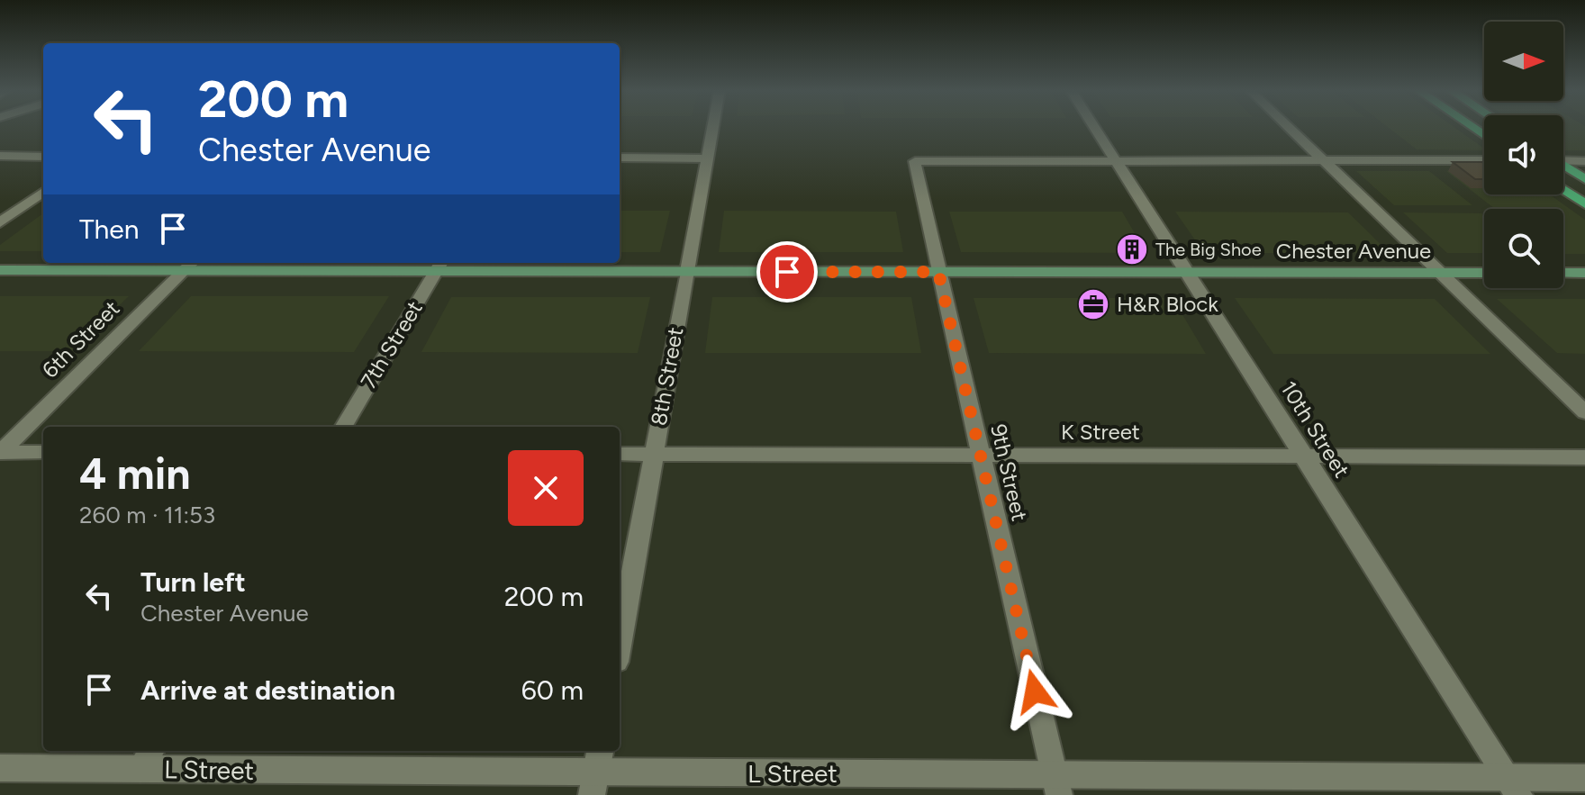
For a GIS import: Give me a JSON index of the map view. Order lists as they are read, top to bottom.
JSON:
{
  "streets": {
    "main road": ["Chester Avenue"],
    "street": [
      "6th Street",
      "7th Street",
      "8th Street",
      "10th Street",
      "K Street",
      "9th Street",
      "L Street"
    ]
  },
  "crossings": [
    ["Chester Avenue", "6th Street"],
    ["Chester Avenue", "7th Street"],
    ["Chester Avenue", "8th Street"],
    ["Chester Avenue", "10th Street"],
    ["Chester Avenue", "9th Street"],
    ["8th Street", "K Street"],
    ["10th Street", "K Street"],
    ["10th Street", "9th Street"],
    ["10th Street", "L Street"],
    ["K Street", "9th Street"],
    ["9th Street", "L Street"]
  ],
  "places": {
    "building": ["The Big Shoe"],
    "office": ["H&R Block"]
  },
  "north": "right",
  "page": {
    "turn": ["200 m", "Chester Avenue"],
    "then": "Then",
    "heading": ["4 min", "260 m · 11:53"],
    "list": [
      {
        "name": "Turn left",
        "note": "Chester Avenue",
        "value": "200 m"
      },
      {
        "name": "Arrive at destination",
        "value": "60 m"
      }
    ]
  }
}
